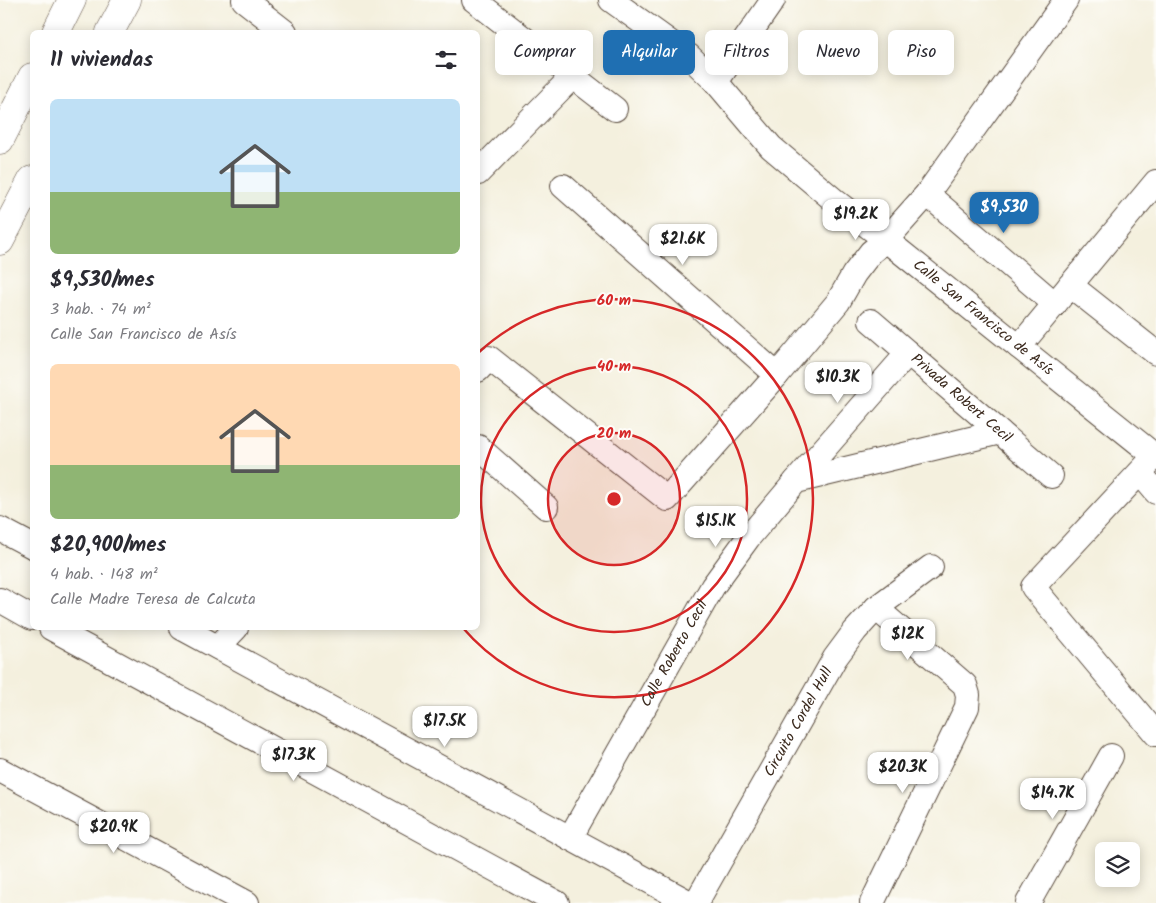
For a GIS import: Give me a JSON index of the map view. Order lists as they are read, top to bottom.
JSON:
{
  "streets": {
    "street": [
      "Calle San Francisco de Asís",
      "Privada Robert Cecil",
      "Calle Roberto Cecil",
      "Circuito Cordel Hull"
    ]
  },
  "crossings": [
    ["Privada Robert Cecil", "Calle Roberto Cecil"]
  ],
  "page": {
    "chip": [
      "Comprar",
      "Alquilar",
      "Filtros",
      "Nuevo",
      "Piso"
    ],
    "heading": "11 viviendas",
    "list": [
      {
        "name": "$9,530/mes",
        "note": "3 hab. · 74 m² · Calle San Francisco de Asís"
      },
      {
        "name": "$20,900/mes",
        "note": "4 hab. · 148 m² · Calle Madre Teresa de Calcuta"
      }
    ],
    "price": [
      "$9,530",
      "$19.2K",
      "$21.6K",
      "$10.3K",
      "$15.1K",
      "$12K",
      "$17.5K",
      "$17.3K",
      "$20.3K",
      "$14.7K",
      "$20.9K"
    ]
  },
  "rings": ["60 m", "40 m", "20 m"]
}
